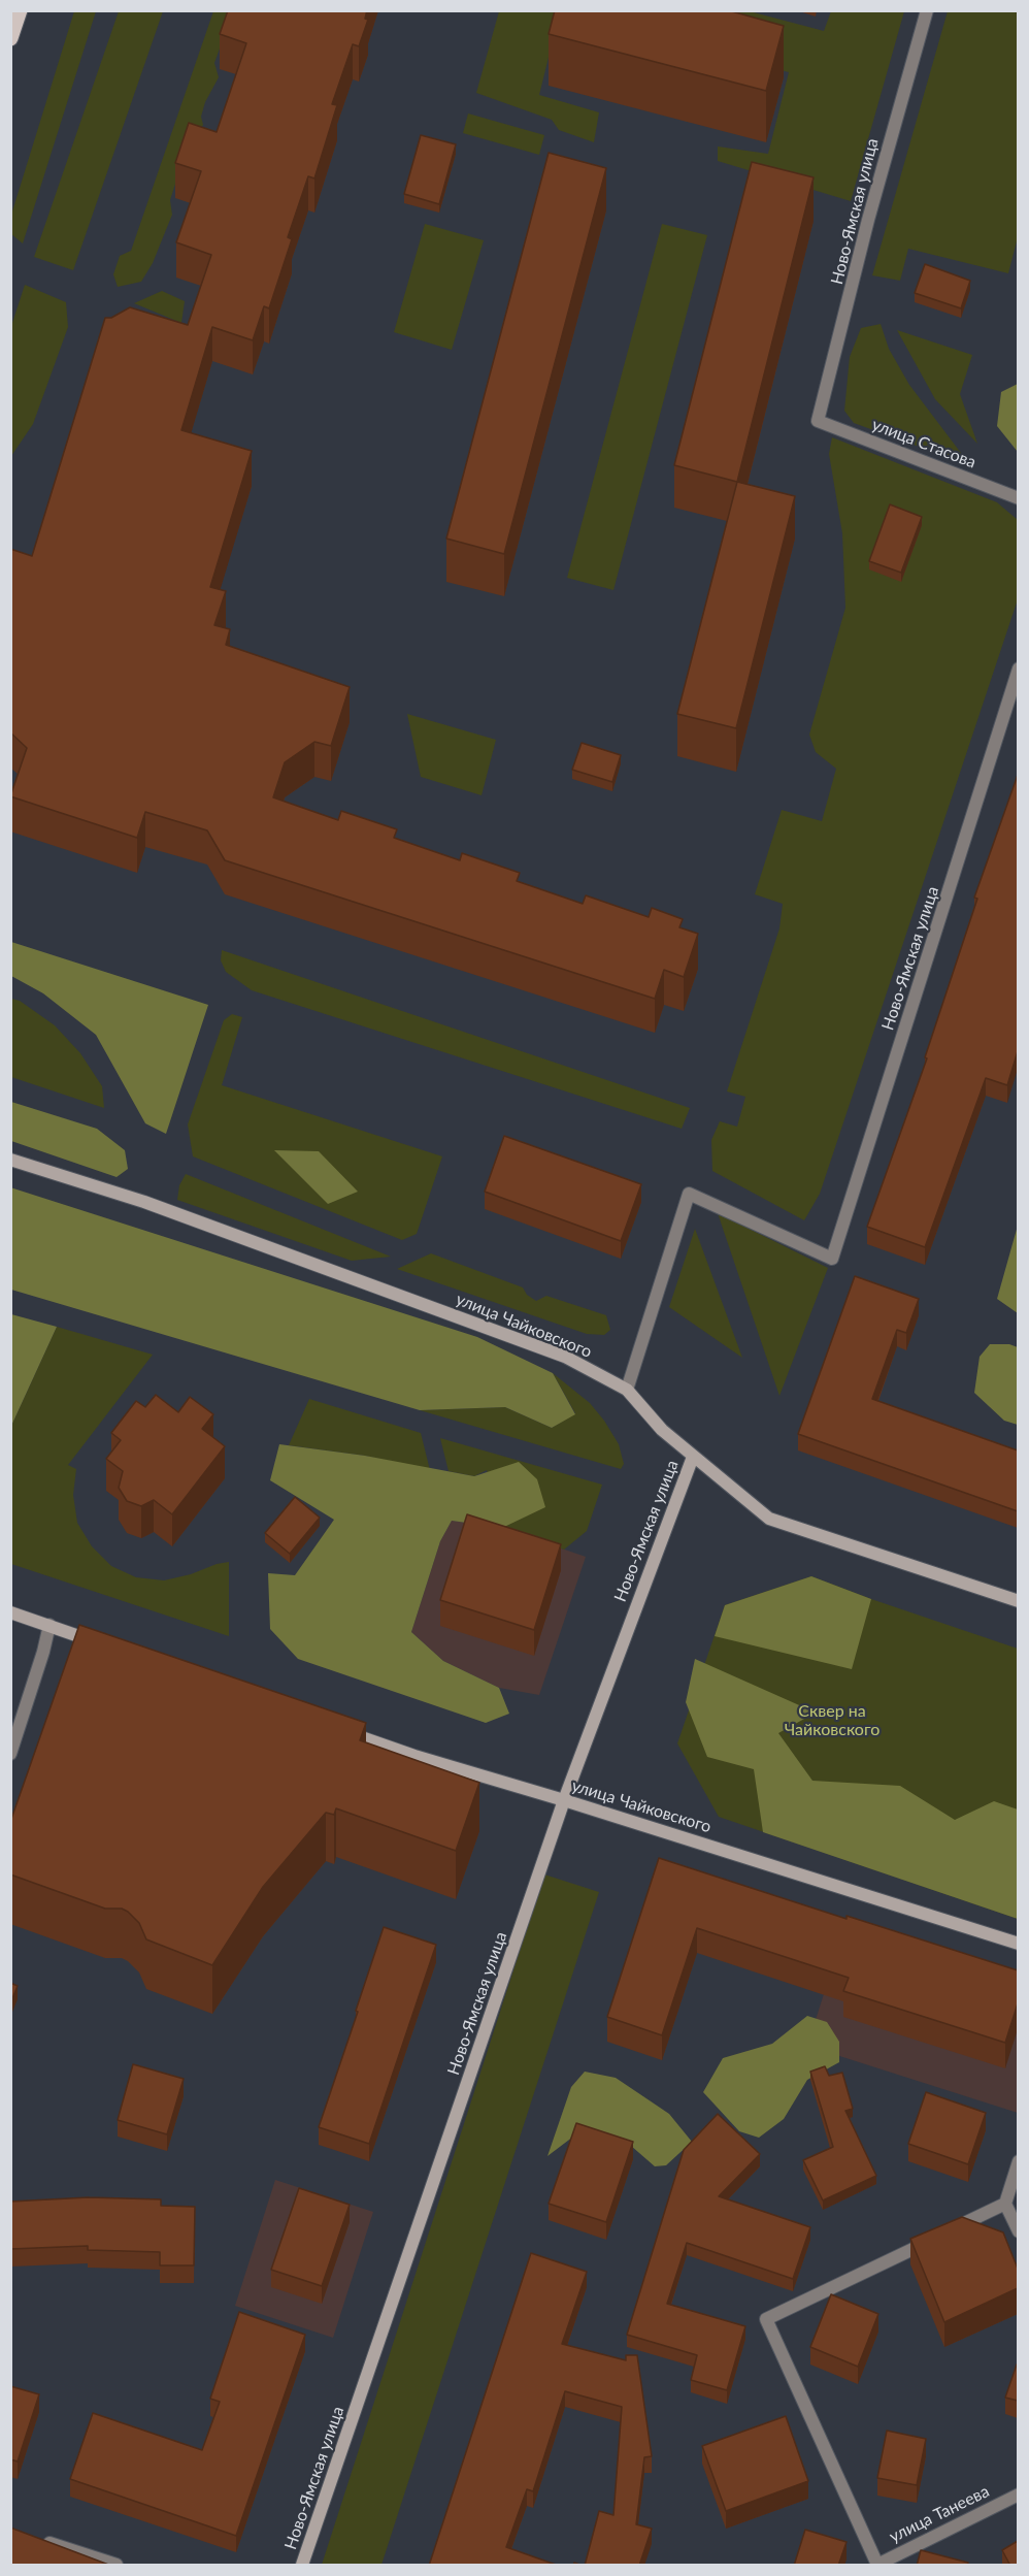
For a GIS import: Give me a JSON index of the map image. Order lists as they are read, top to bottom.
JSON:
{
  "streets": {
    "main road": ["Ново-Ямская улица", "улица Чайковского"],
    "street": ["улица Стасова", "улица Танеева"]
  },
  "crossings": [
    ["Ново-Ямская улица", "улица Стасова"],
    ["Ново-Ямская улица", "улица Чайковского"]
  ],
  "parks": ["Сквер на Чайковского"]
}
